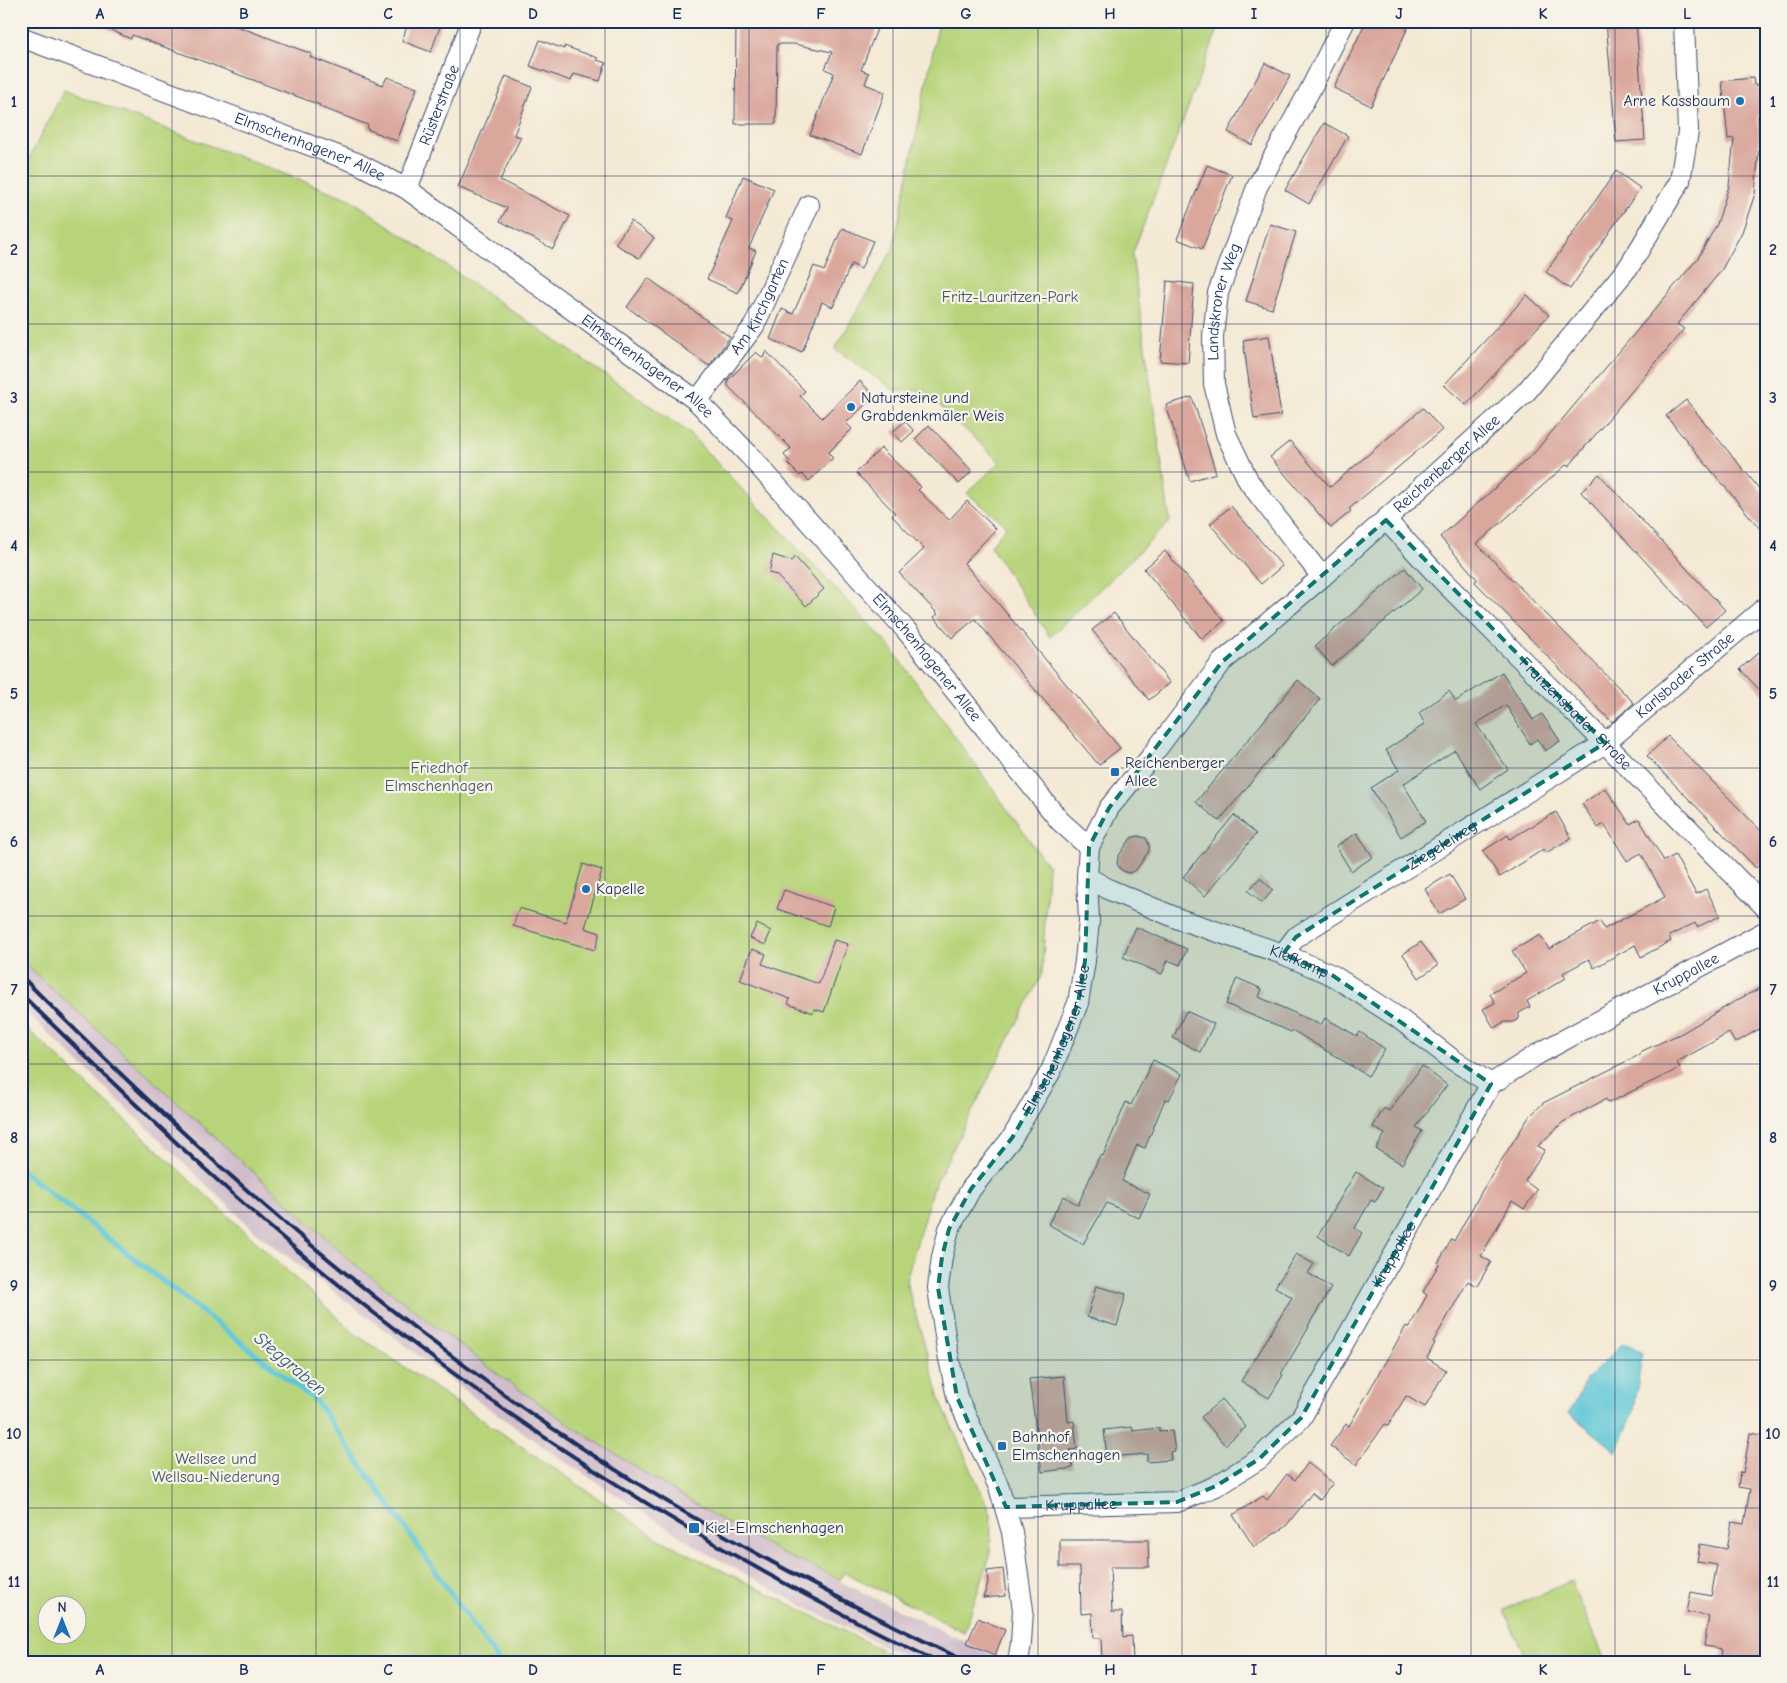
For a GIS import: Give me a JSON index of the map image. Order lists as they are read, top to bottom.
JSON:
{
  "streets": {
    "street": [
      "Rüsterstraße",
      "Elmschenhagener Allee",
      "Landskroner Weg",
      "Am Kirchgarten",
      "Reichenberger Allee",
      "Karlsbader Straße",
      "Franzensbader Straße",
      "Ziegeleiweg",
      "Kiefkamp",
      "Kruppallee"
    ]
  },
  "crossings": [
    ["Rüsterstraße", "Elmschenhagener Allee"],
    ["Elmschenhagener Allee", "Am Kirchgarten"],
    ["Elmschenhagener Allee", "Reichenberger Allee"],
    ["Elmschenhagener Allee", "Kiefkamp"],
    ["Elmschenhagener Allee", "Kruppallee"],
    ["Landskroner Weg", "Reichenberger Allee"],
    ["Reichenberger Allee", "Franzensbader Straße"],
    ["Karlsbader Straße", "Franzensbader Straße"],
    ["Karlsbader Straße", "Ziegeleiweg"],
    ["Franzensbader Straße", "Ziegeleiweg"],
    ["Ziegeleiweg", "Kiefkamp"],
    ["Kiefkamp", "Kruppallee"]
  ],
  "water": ["Steggraben"],
  "parks": ["Fritz-Lauritzen-Park", "Friedhof Elmschenhagen", "Wellsee und Wellsau-Niederung"],
  "places": {
    "other": ["Arne Kassbaum", "Natursteine und Grabdenkmäler Weis", "Kapelle"],
    "transit": ["Reichenberger Allee", "Bahnhof Elmschenhagen", "Kiel-Elmschenhagen"]
  },
  "north": "top",
  "grid": {
    "columns": [
      "A",
      "B",
      "C",
      "D",
      "E",
      "F",
      "G",
      "H",
      "I",
      "J",
      "K",
      "L"
    ],
    "rows": [
      "1",
      "2",
      "3",
      "4",
      "5",
      "6",
      "7",
      "8",
      "9",
      "10",
      "11"
    ]
  }
}
